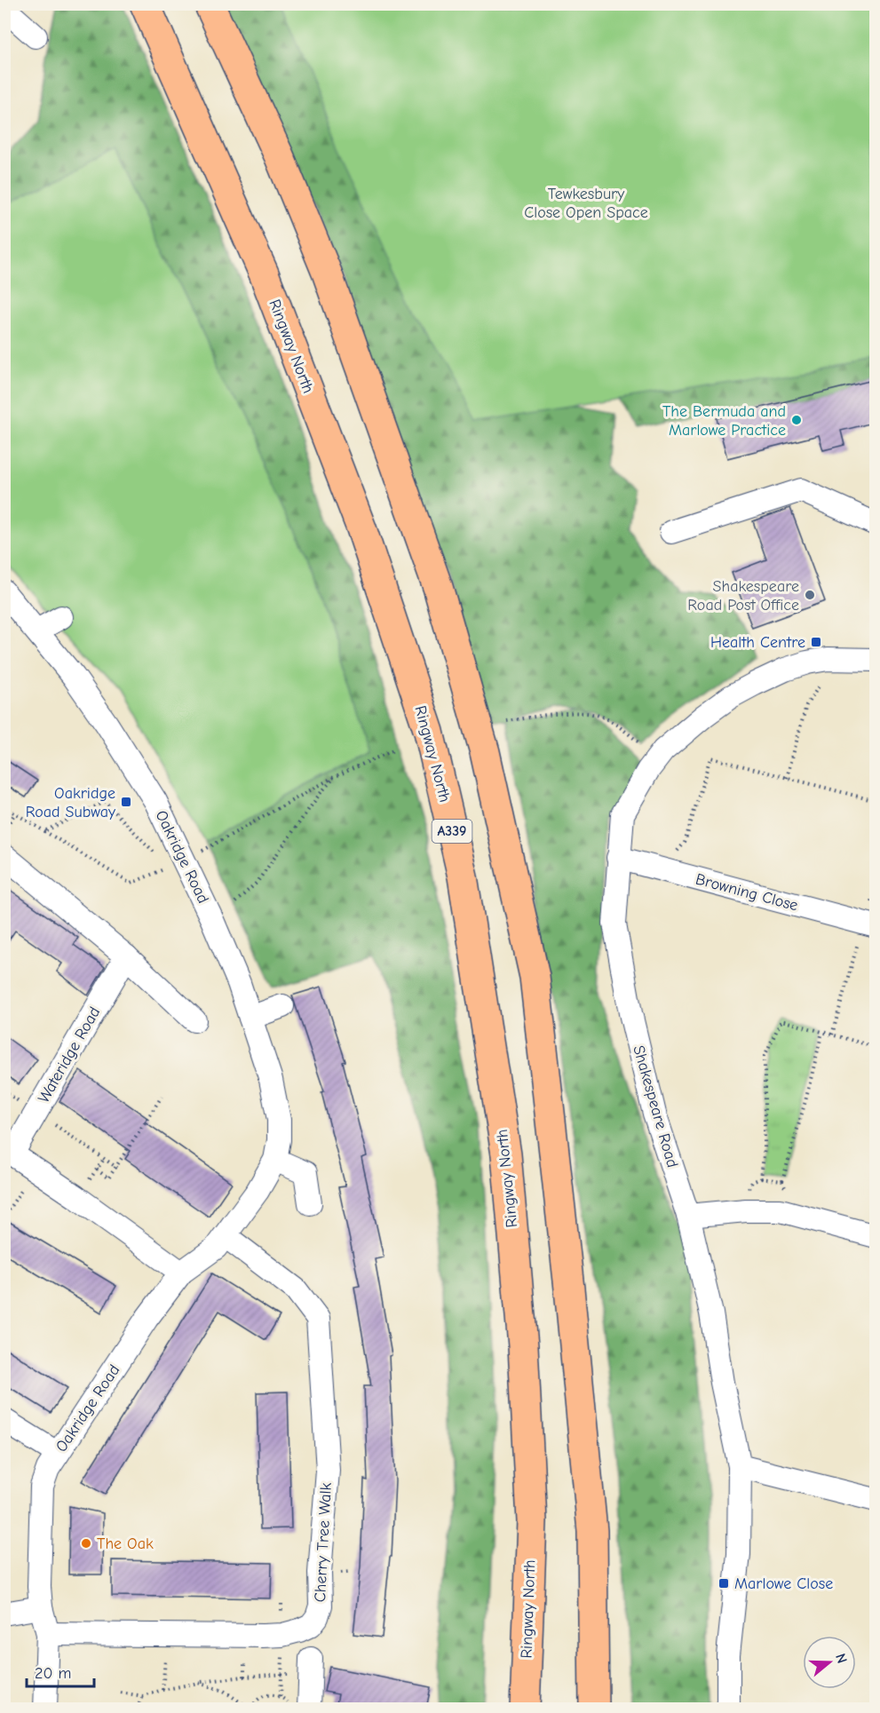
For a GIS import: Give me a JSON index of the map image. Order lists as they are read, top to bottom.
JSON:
{
  "streets": {
    "highway": ["Ringway North", "A339"],
    "street": [
      "Oakridge Road",
      "Browning Close",
      "Wateridge Road",
      "Shakespeare Road",
      "Cherry Tree Walk"
    ]
  },
  "crossings": [
    ["Oakridge Road", "Wateridge Road"],
    ["Oakridge Road", "Cherry Tree Walk"],
    ["Browning Close", "Shakespeare Road"]
  ],
  "parks": ["Tewkesbury Close Open Space"],
  "places": {
    "other": ["The Bermuda and Marlowe Practice", "Shakespeare Road Post Office", "The Oak"],
    "transit": ["Health Centre", "Oakridge Road Subway", "Marlowe Close"]
  },
  "scale_bar": "20 m",
  "north": "right"
}
